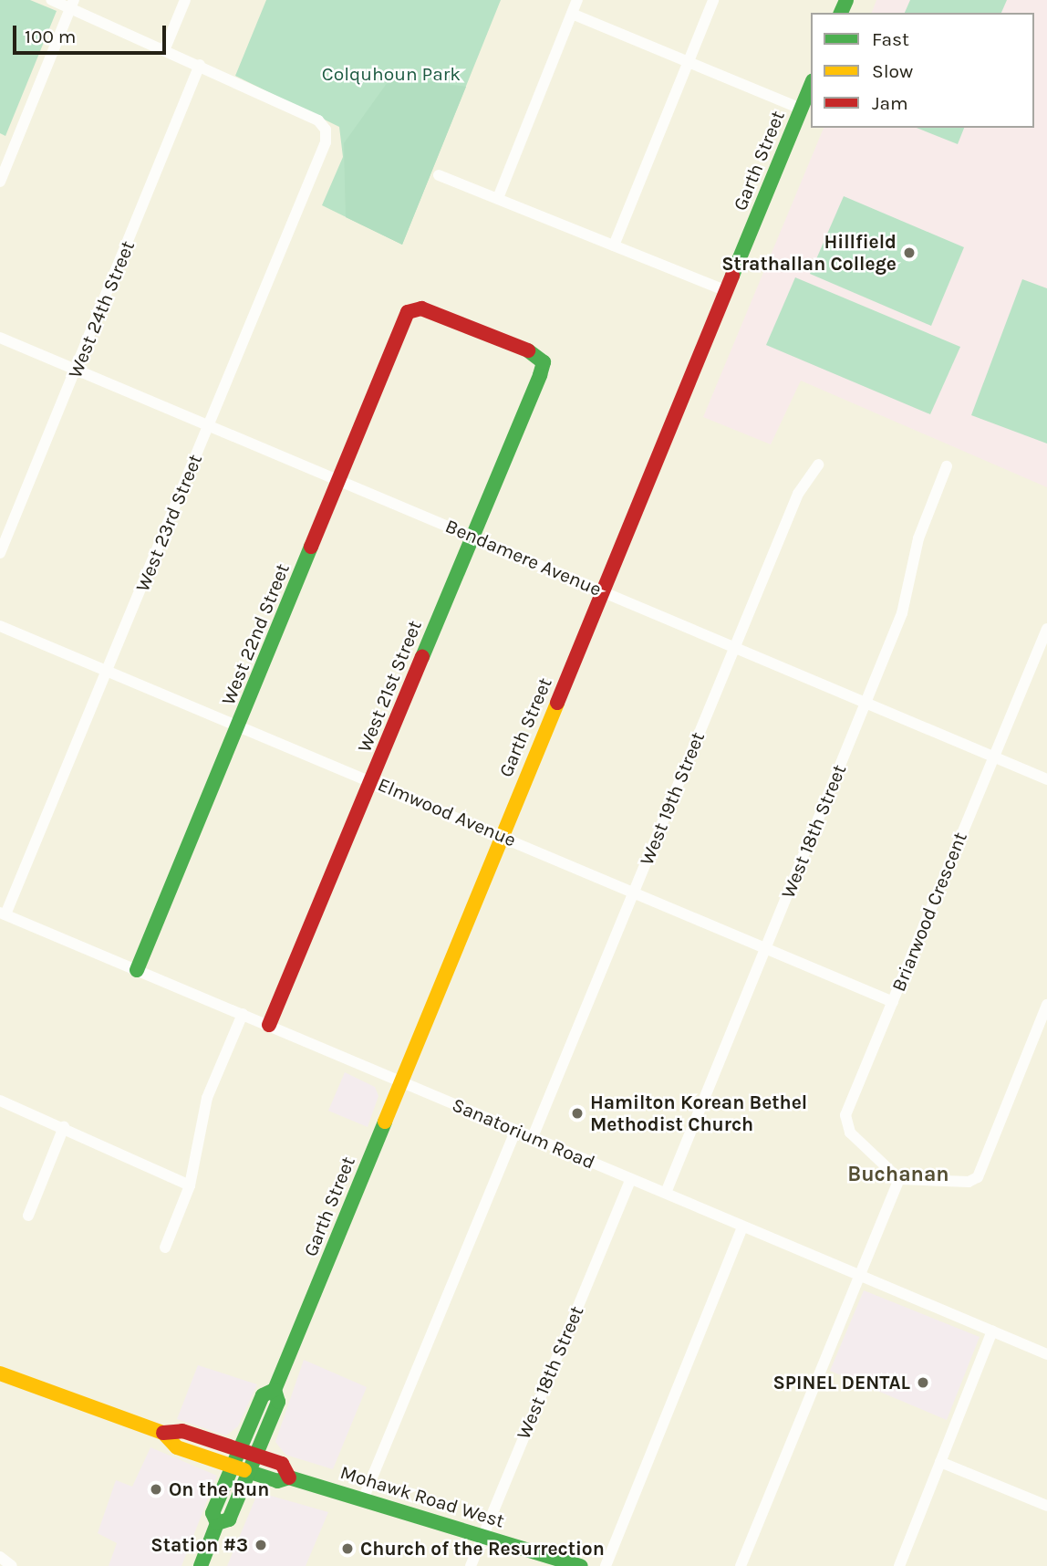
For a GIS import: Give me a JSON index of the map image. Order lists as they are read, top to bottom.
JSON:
{
  "streets": {
    "main road": [
      "Garth Street",
      "West 22nd Street",
      "West 21st Street",
      "Mohawk Road West"
    ],
    "street": [
      "West 24th Street",
      "West 23rd Street",
      "Bendamere Avenue",
      "West 19th Street",
      "Elmwood Avenue",
      "West 18th Street",
      "Briarwood Crescent",
      "Sanatorium Road"
    ]
  },
  "crossings": [
    ["Garth Street", "Bendamere Avenue"],
    ["Garth Street", "Elmwood Avenue"],
    ["Garth Street", "Sanatorium Road"],
    ["Garth Street", "Mohawk Road West"],
    ["West 24th Street", "West 23rd Street"],
    ["West 24th Street", "Bendamere Avenue"],
    ["West 23rd Street", "Bendamere Avenue"],
    ["West 23rd Street", "Elmwood Avenue"],
    ["West 23rd Street", "Sanatorium Road"],
    ["Bendamere Avenue", "West 22nd Street"],
    ["Bendamere Avenue", "West 21st Street"],
    ["Bendamere Avenue", "West 19th Street"],
    ["Bendamere Avenue", "West 18th Street"],
    ["Bendamere Avenue", "Briarwood Crescent"],
    ["West 22nd Street", "West 21st Street"],
    ["West 22nd Street", "Elmwood Avenue"],
    ["West 22nd Street", "Sanatorium Road"],
    ["West 21st Street", "Elmwood Avenue"],
    ["West 21st Street", "Sanatorium Road"],
    ["West 19th Street", "Elmwood Avenue"],
    ["West 19th Street", "Sanatorium Road"],
    ["Elmwood Avenue", "West 18th Street"],
    ["Elmwood Avenue", "Briarwood Crescent"],
    ["West 18th Street", "Sanatorium Road"],
    ["West 18th Street", "Mohawk Road West"]
  ],
  "districts": ["Buchanan"],
  "parks": ["Colquhoun Park"],
  "places": [
    "Hillfield Strathallan College",
    "Hamilton Korean Bethel Methodist Church",
    "SPINEL DENTAL",
    "On the Run",
    "Station #3",
    "Church of the Resurrection"
  ],
  "legend": ["Fast", "Slow", "Jam"],
  "scale_bar": "100 m"
}
